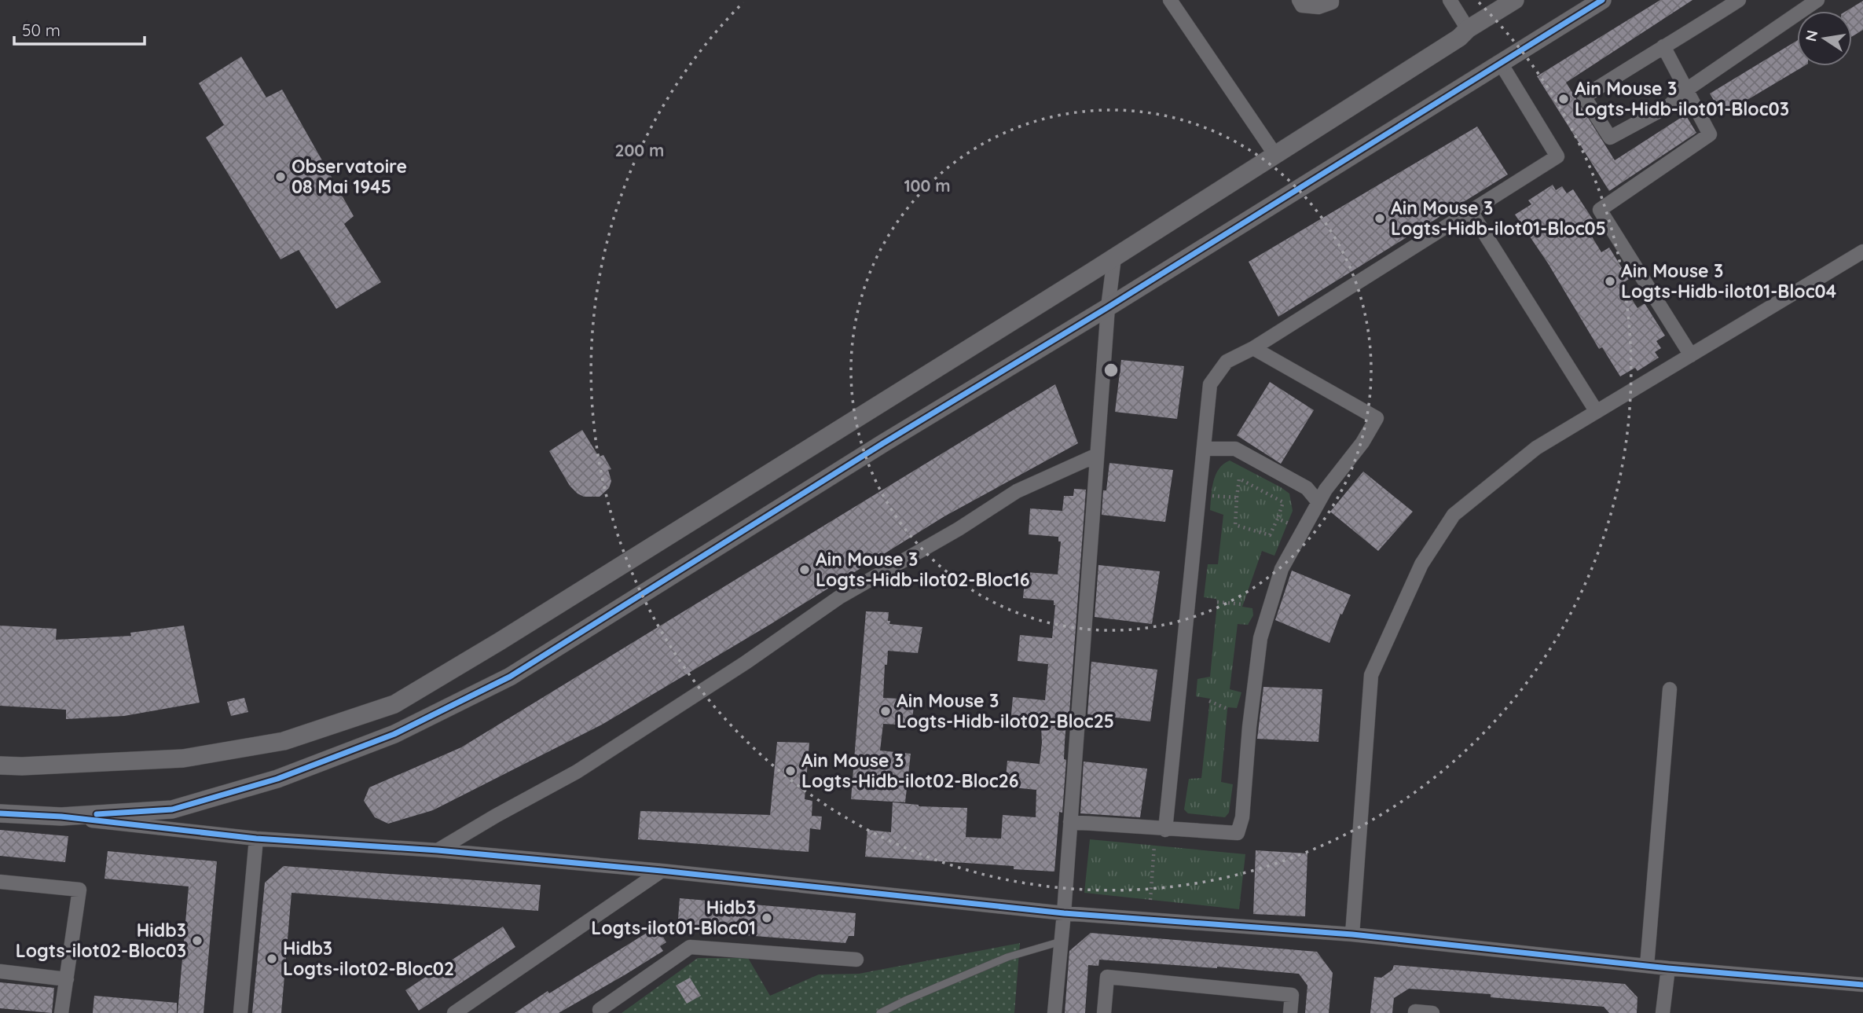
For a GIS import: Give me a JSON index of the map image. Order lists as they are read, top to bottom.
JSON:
{
  "places": [
    "Ain Mouse 3 Logts-Hidb-ilot01-Bloc03",
    "Observatoire 08 Mai 1945",
    "Ain Mouse 3 Logts-Hidb-ilot01-Bloc05",
    "Ain Mouse 3 Logts-Hidb-ilot01-Bloc04",
    "Ain Mouse 3 Logts-Hidb-ilot02-Bloc16",
    "Ain Mouse 3 Logts-Hidb-ilot02-Bloc25",
    "Ain Mouse 3 Logts-Hidb-ilot02-Bloc26",
    "Hidb3 Logts-ilot01-Bloc01",
    "Hidb3 Logts-ilot02-Bloc03",
    "Hidb3 Logts-ilot02-Bloc02"
  ],
  "scale_bar": "50 m",
  "north": "left",
  "rings": ["200 m", "100 m"]
}
